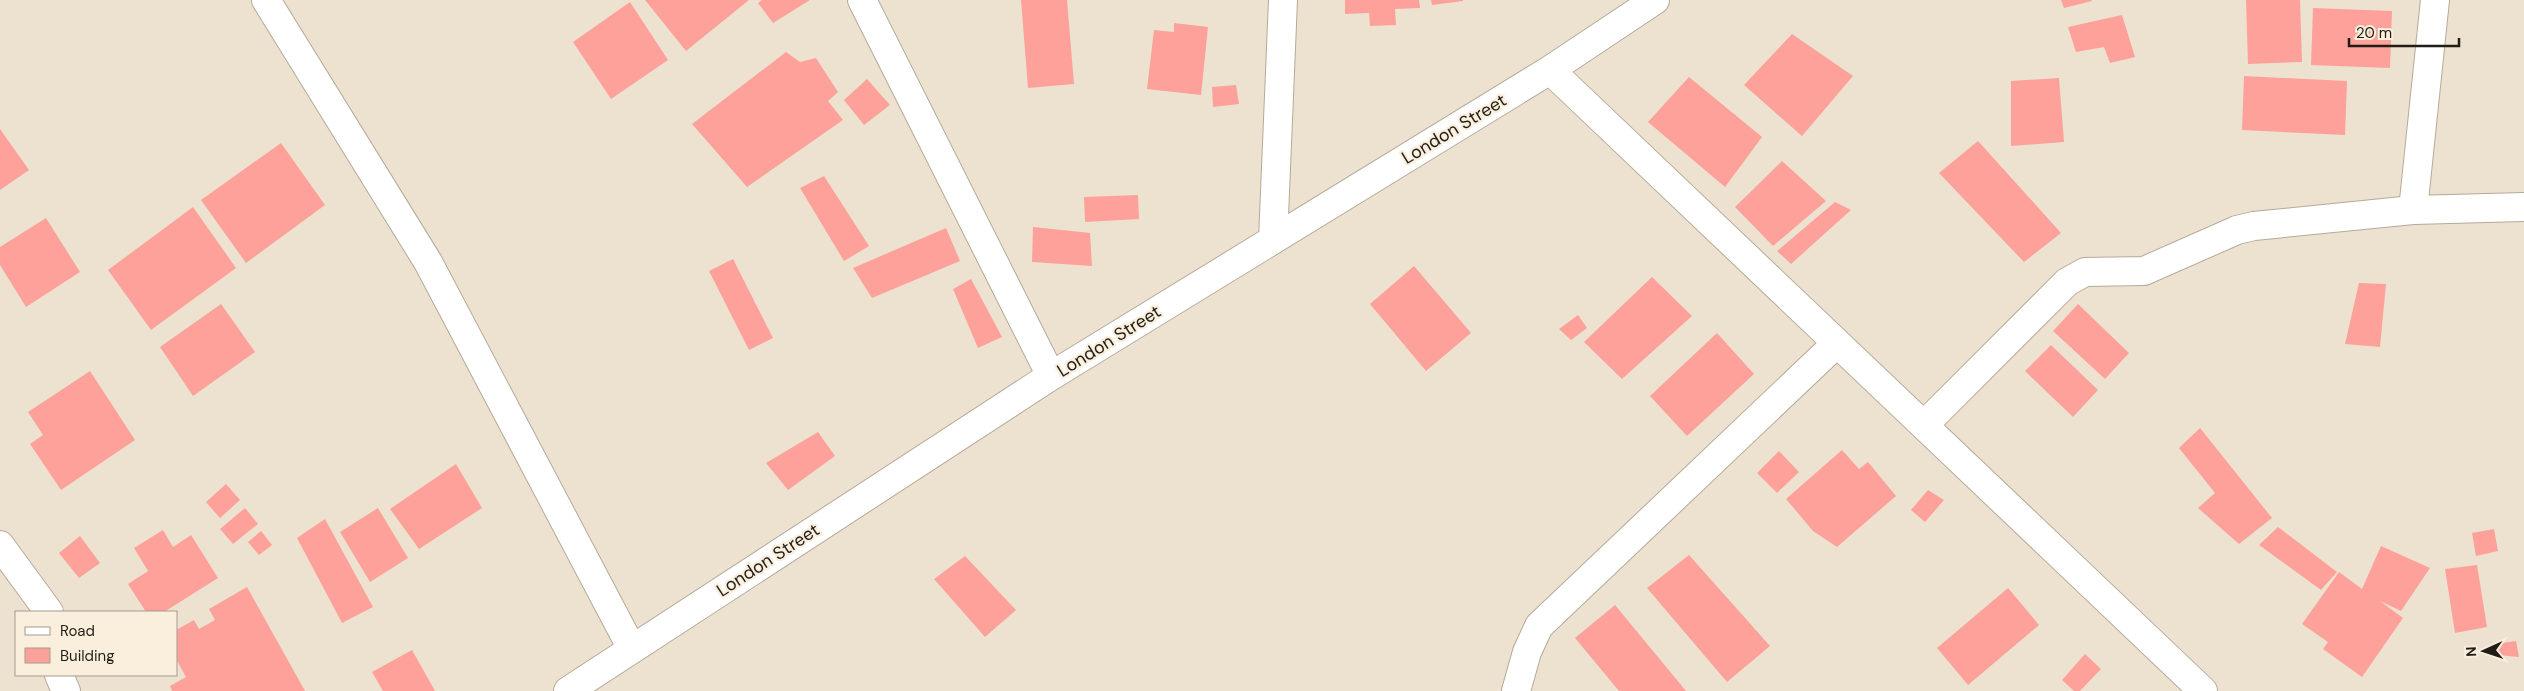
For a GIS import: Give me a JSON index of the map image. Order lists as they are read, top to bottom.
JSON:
{
  "streets": {
    "street": ["London Street"]
  },
  "legend": ["Road", "Building"],
  "scale_bar": "20 m",
  "north": "left"
}
